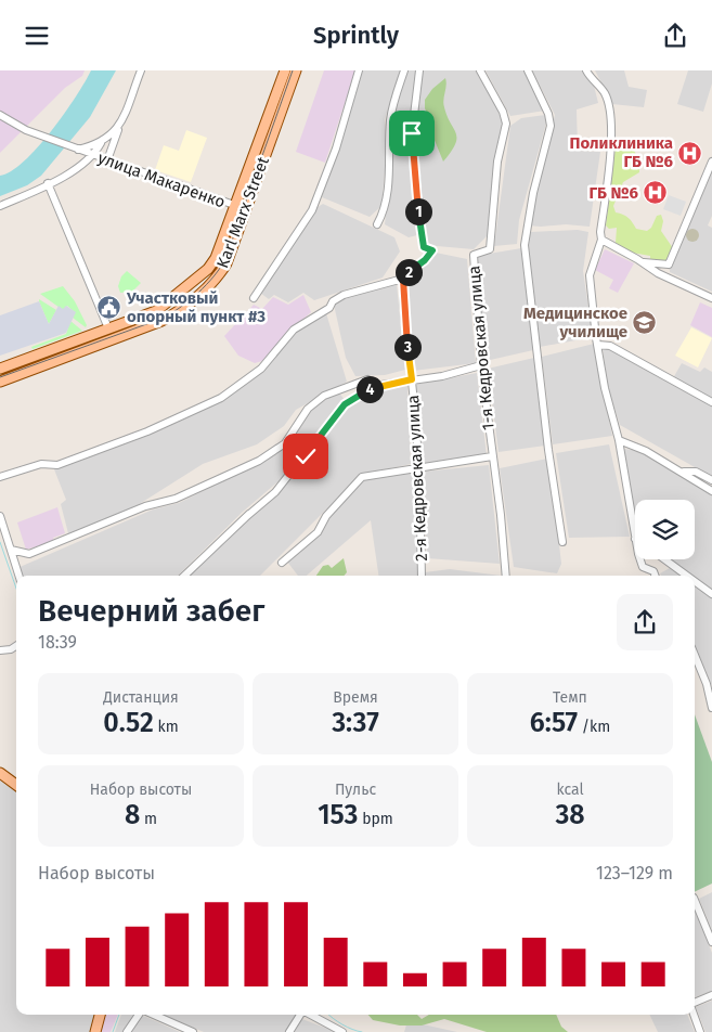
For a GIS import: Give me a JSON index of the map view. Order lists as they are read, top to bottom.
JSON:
{
  "streets": {
    "main road": ["Karl Marx Street"],
    "street": ["улица Макаренко", "1-я Кедровская улица", "2-я Кедровская улица"]
  },
  "crossings": [
    ["улица Макаренко", "Karl Marx Street"]
  ],
  "places": {
    "hospital": ["Поликлиника ГБ №6", "ГБ №6"],
    "public building": ["Участковый опорный пункт #3"],
    "school or university": ["Медицинское училище"]
  },
  "page": {
    "header": "Sprintly",
    "pins": [
      "1",
      "2",
      "3",
      "4"
    ],
    "heading": ["Вечерний забег", "18:39"],
    "stats": [
      ["Дистанция", "0.52 km"],
      ["Время", "3:37"],
      ["Темп", "6:57 /km"],
      ["Набор высоты", "8 m"],
      ["Пульс", "153 bpm"],
      ["kcal", "38"]
    ],
    "chart": ["Набор высоты", "123–129 m"]
  }
}
